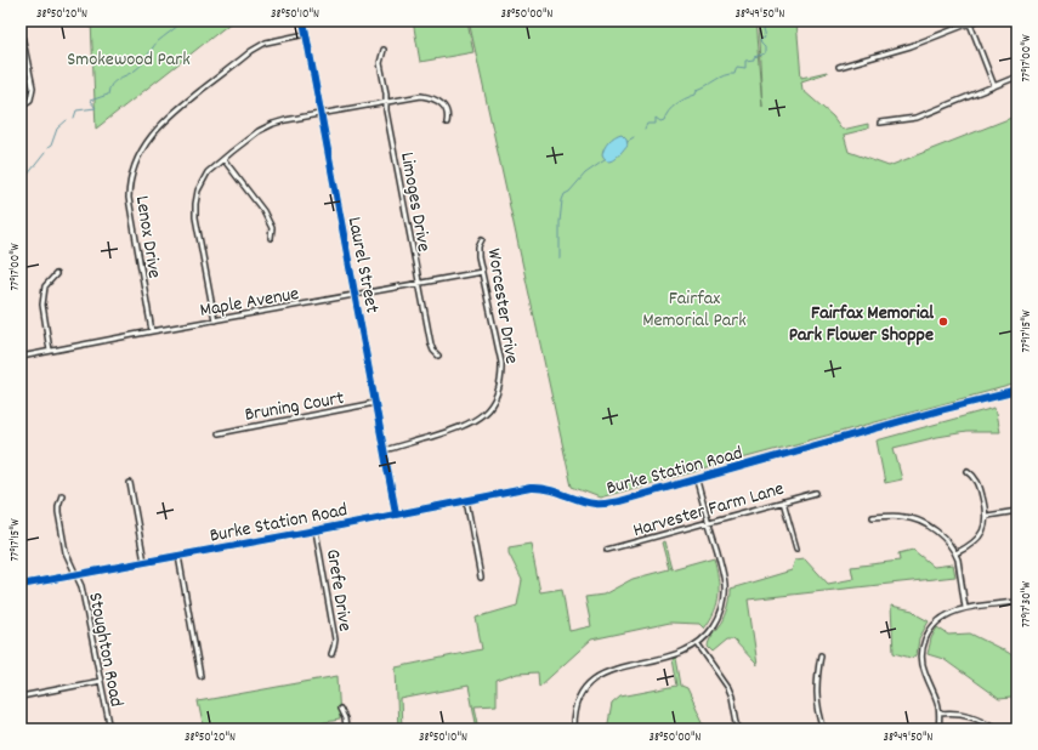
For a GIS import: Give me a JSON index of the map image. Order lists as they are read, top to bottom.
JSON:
{
  "streets": {
    "street": [
      "Limoges Drive",
      "Lenox Drive",
      "Laurel Street",
      "Maple Avenue",
      "Worcester Drive",
      "Bruning Court",
      "Burke Station Road",
      "Harvester Farm Lane",
      "Grefe Drive",
      "Stoughton Road"
    ]
  },
  "crossings": [
    ["Limoges Drive", "Maple Avenue"],
    ["Lenox Drive", "Laurel Street"],
    ["Lenox Drive", "Maple Avenue"],
    ["Laurel Street", "Maple Avenue"],
    ["Laurel Street", "Worcester Drive"],
    ["Laurel Street", "Bruning Court"],
    ["Laurel Street", "Burke Station Road"],
    ["Maple Avenue", "Worcester Drive"],
    ["Burke Station Road", "Grefe Drive"],
    ["Burke Station Road", "Stoughton Road"]
  ],
  "parks": ["Smokewood Park", "Fairfax Memorial Park"],
  "places": ["Fairfax Memorial Park Flower Shoppe"],
  "coordinates": [
    "38°50'20\"N",
    "38°50'10\"N",
    "38°50'00\"N",
    "38°49'50\"N",
    "77°17'00\"W",
    "77°17'15\"W",
    "77°17'30\"W"
  ]
}
